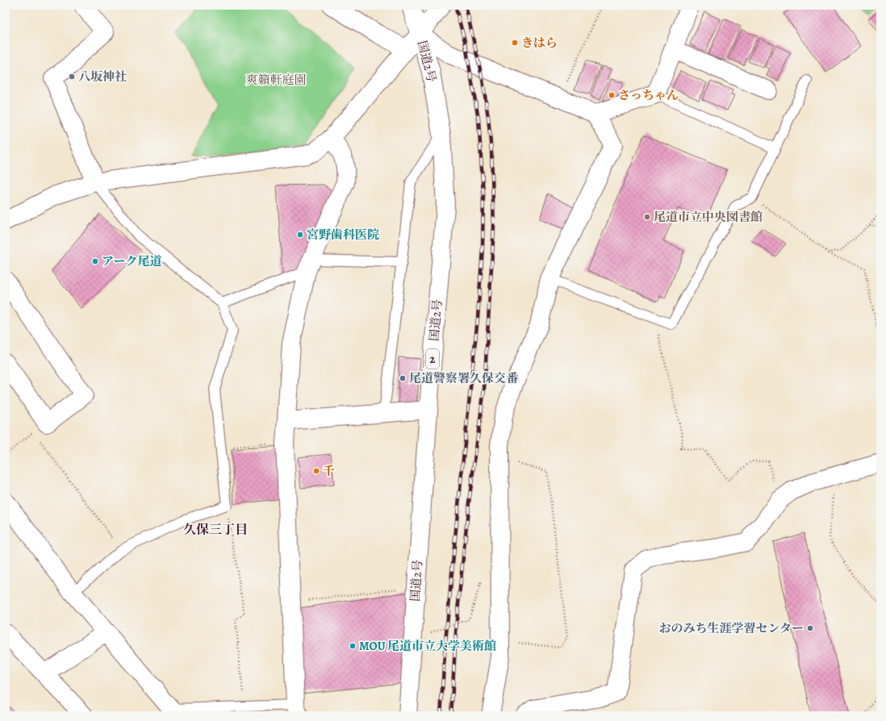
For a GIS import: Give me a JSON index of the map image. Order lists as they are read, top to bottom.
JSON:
{
  "streets": {
    "main road": ["国道2号", "2"]
  },
  "districts": ["久保三丁目"],
  "parks": ["爽籟軒庭園"],
  "places": [
    "きはら",
    "八坂神社",
    "さっちゃん",
    "尾道市立中央図書館",
    "宮野歯科医院",
    "アーク尾道",
    "尾道警察署久保交番",
    "千",
    "おのみち生涯学習センター",
    "MOU 尾道市立大学美術館"
  ]
}
